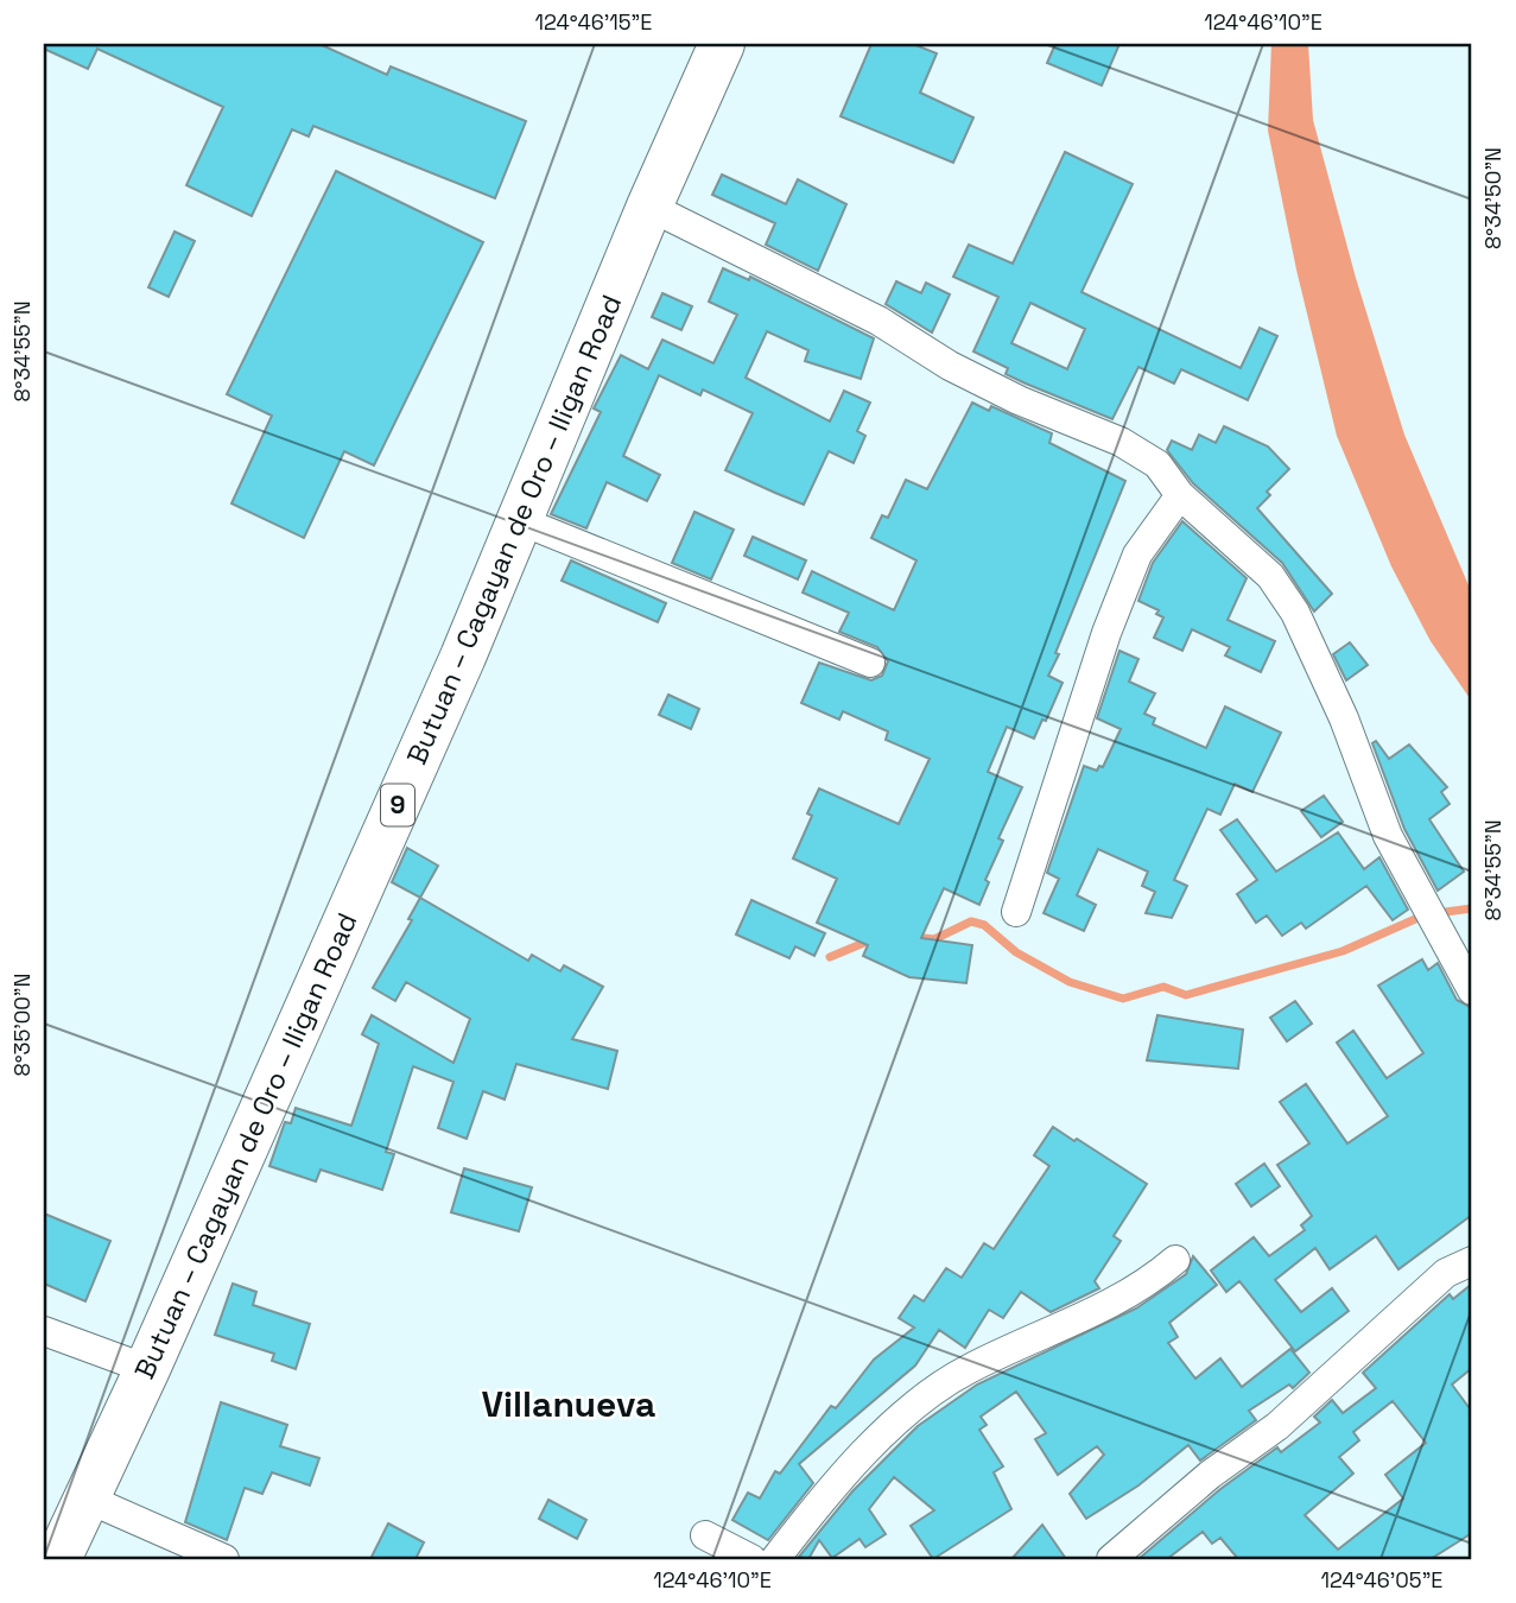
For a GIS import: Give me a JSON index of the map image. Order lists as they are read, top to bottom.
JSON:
{
  "streets": {
    "highway": ["Butuan – Cagayan de Oro – Iligan Road", "9"]
  },
  "districts": ["Villanueva"],
  "coordinates": [
    "124°46'15\"E",
    "124°46'10\"E",
    "8°34'50\"N",
    "8°34'55\"N",
    "8°35'00\"N",
    "124°46'05\"E"
  ]
}
